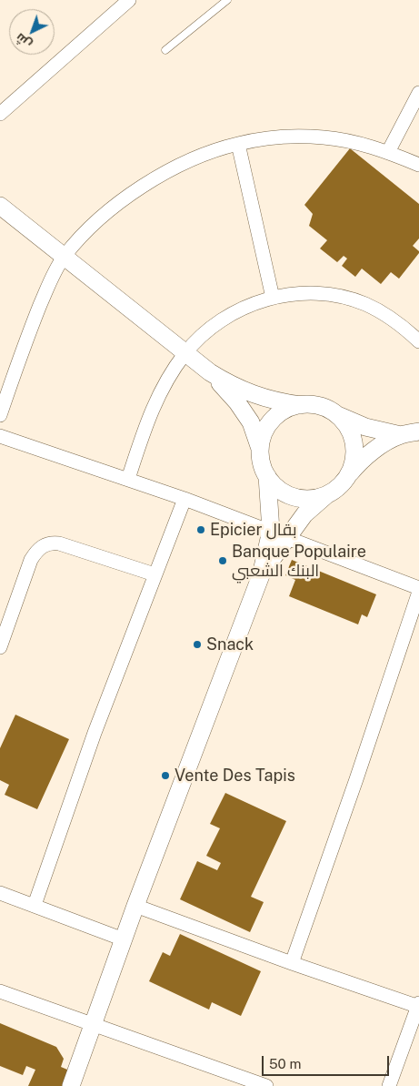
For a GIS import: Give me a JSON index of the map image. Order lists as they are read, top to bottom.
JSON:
{
  "places": [
    "Epicier بقال",
    "Banque Populaire البنك الشعبي",
    "Snack",
    "Vente Des Tapis"
  ],
  "scale_bar": "50 m",
  "north": "bottom left"
}
